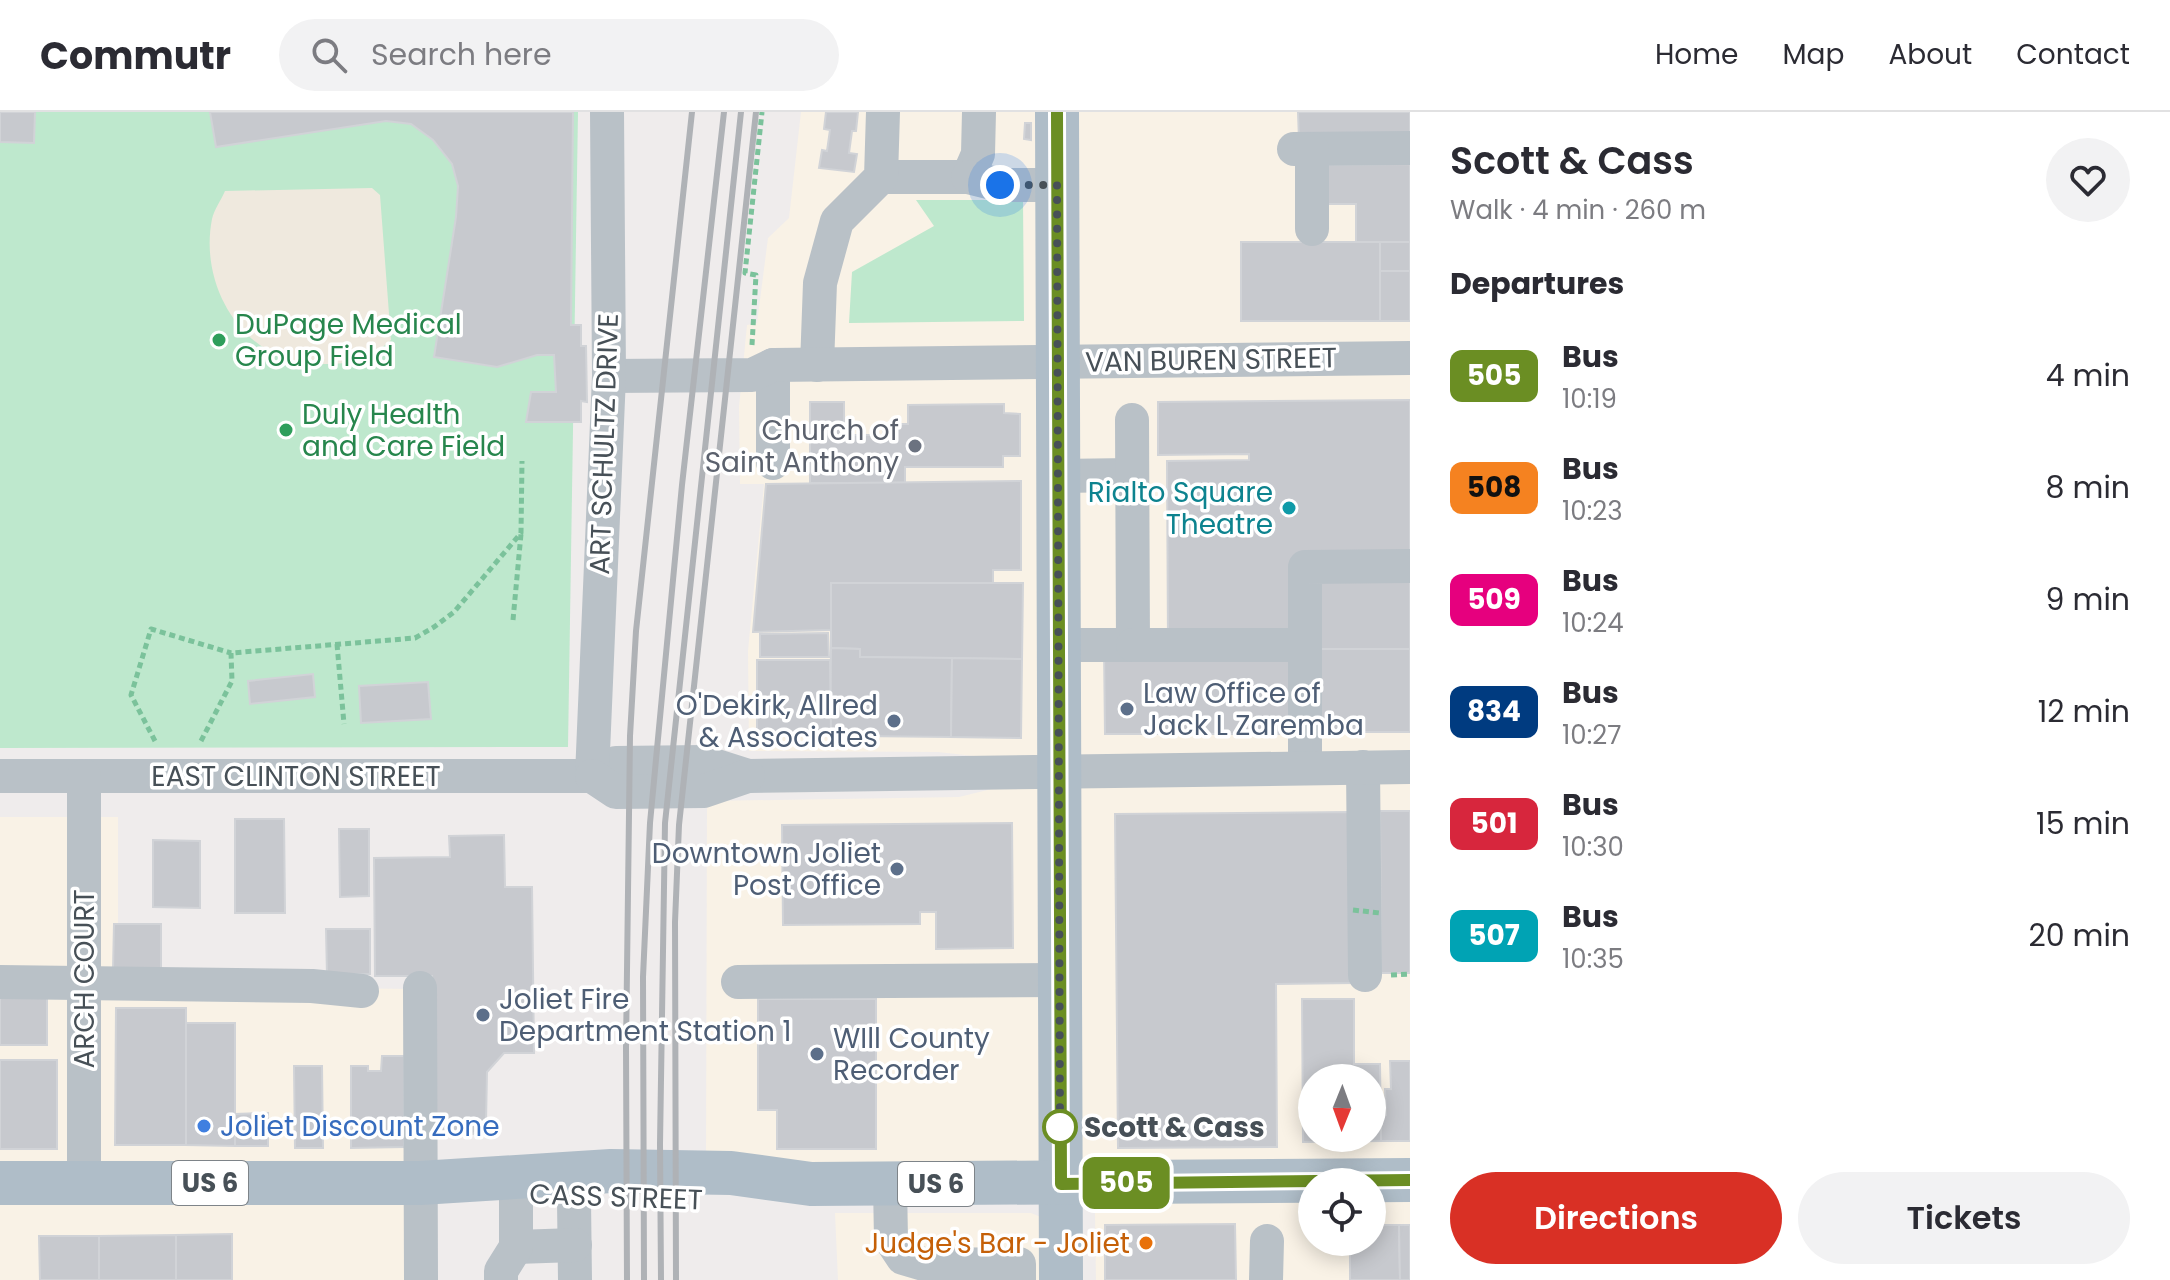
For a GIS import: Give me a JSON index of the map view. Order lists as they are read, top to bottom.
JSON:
{
  "streets": {
    "main road": ["US 6", "CASS STREET"],
    "street": [
      "VAN BUREN STREET",
      "ART SCHULTZ DRIVE",
      "EAST CLINTON STREET",
      "ARCH COURT"
    ]
  },
  "crossings": [
    ["VAN BUREN STREET", "ART SCHULTZ DRIVE"],
    ["ART SCHULTZ DRIVE", "EAST CLINTON STREET"],
    ["EAST CLINTON STREET", "ARCH COURT"],
    ["ARCH COURT", "CASS STREET"]
  ],
  "places": [
    "DuPage Medical Group Field",
    "Duly Health and Care Field",
    "Church of Saint Anthony",
    "Rialto Square Theatre",
    "Law Office of Jack L Zaremba",
    "O'Dekirk, Allred & Associates",
    "Downtown Joliet Post Office",
    "Joliet Fire Department Station 1",
    "WIll County Recorder",
    "Joliet Discount Zone",
    "Scott & Cass",
    "Judge's Bar - Joliet"
  ],
  "lines": ["bus line 505"],
  "north": "bottom",
  "page": {
    "header": "Commutr",
    "search": "Search here",
    "nav": [
      "Home",
      "Map",
      "About",
      "Contact"
    ],
    "on_map": "505",
    "heading": [
      ["Scott & Cass", "Walk · 4 min · 260 m"],
      "Departures"
    ],
    "list": [
      {
        "mark": "505",
        "name": "Bus",
        "note": "10:19",
        "value": "4 min"
      },
      {
        "mark": "508",
        "name": "Bus",
        "note": "10:23",
        "value": "8 min"
      },
      {
        "mark": "509",
        "name": "Bus",
        "note": "10:24",
        "value": "9 min"
      },
      {
        "mark": "834",
        "name": "Bus",
        "note": "10:27",
        "value": "12 min"
      },
      {
        "mark": "501",
        "name": "Bus",
        "note": "10:30",
        "value": "15 min"
      },
      {
        "mark": "507",
        "name": "Bus",
        "note": "10:35",
        "value": "20 min"
      }
    ],
    "buttons": ["Directions", "Tickets"]
  }
}
